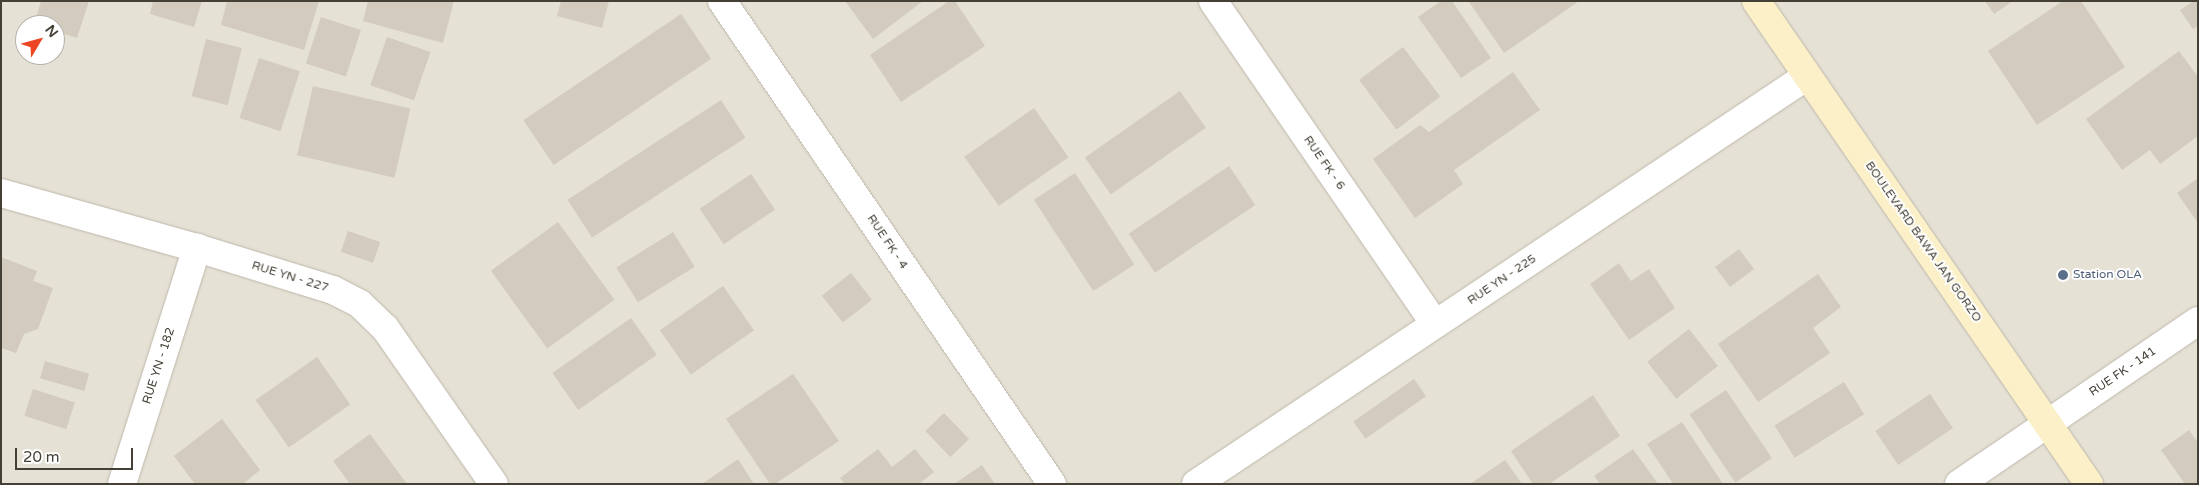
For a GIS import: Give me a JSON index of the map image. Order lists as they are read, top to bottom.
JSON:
{
  "streets": {
    "main road": ["BOULEVARD BAWA JAN GORZO"],
    "street": [
      "RUE FK - 6",
      "RUE FK - 4",
      "RUE YN - 227",
      "RUE YN - 225",
      "RUE YN - 182",
      "RUE FK - 141"
    ]
  },
  "crossings": [
    ["RUE FK - 6", "RUE YN - 225"],
    ["BOULEVARD BAWA JAN GORZO", "RUE YN - 225"],
    ["BOULEVARD BAWA JAN GORZO", "RUE FK - 141"],
    ["RUE YN - 227", "RUE YN - 182"]
  ],
  "places": ["Station OLA"],
  "scale_bar": "20 m",
  "north": "top right"
}
